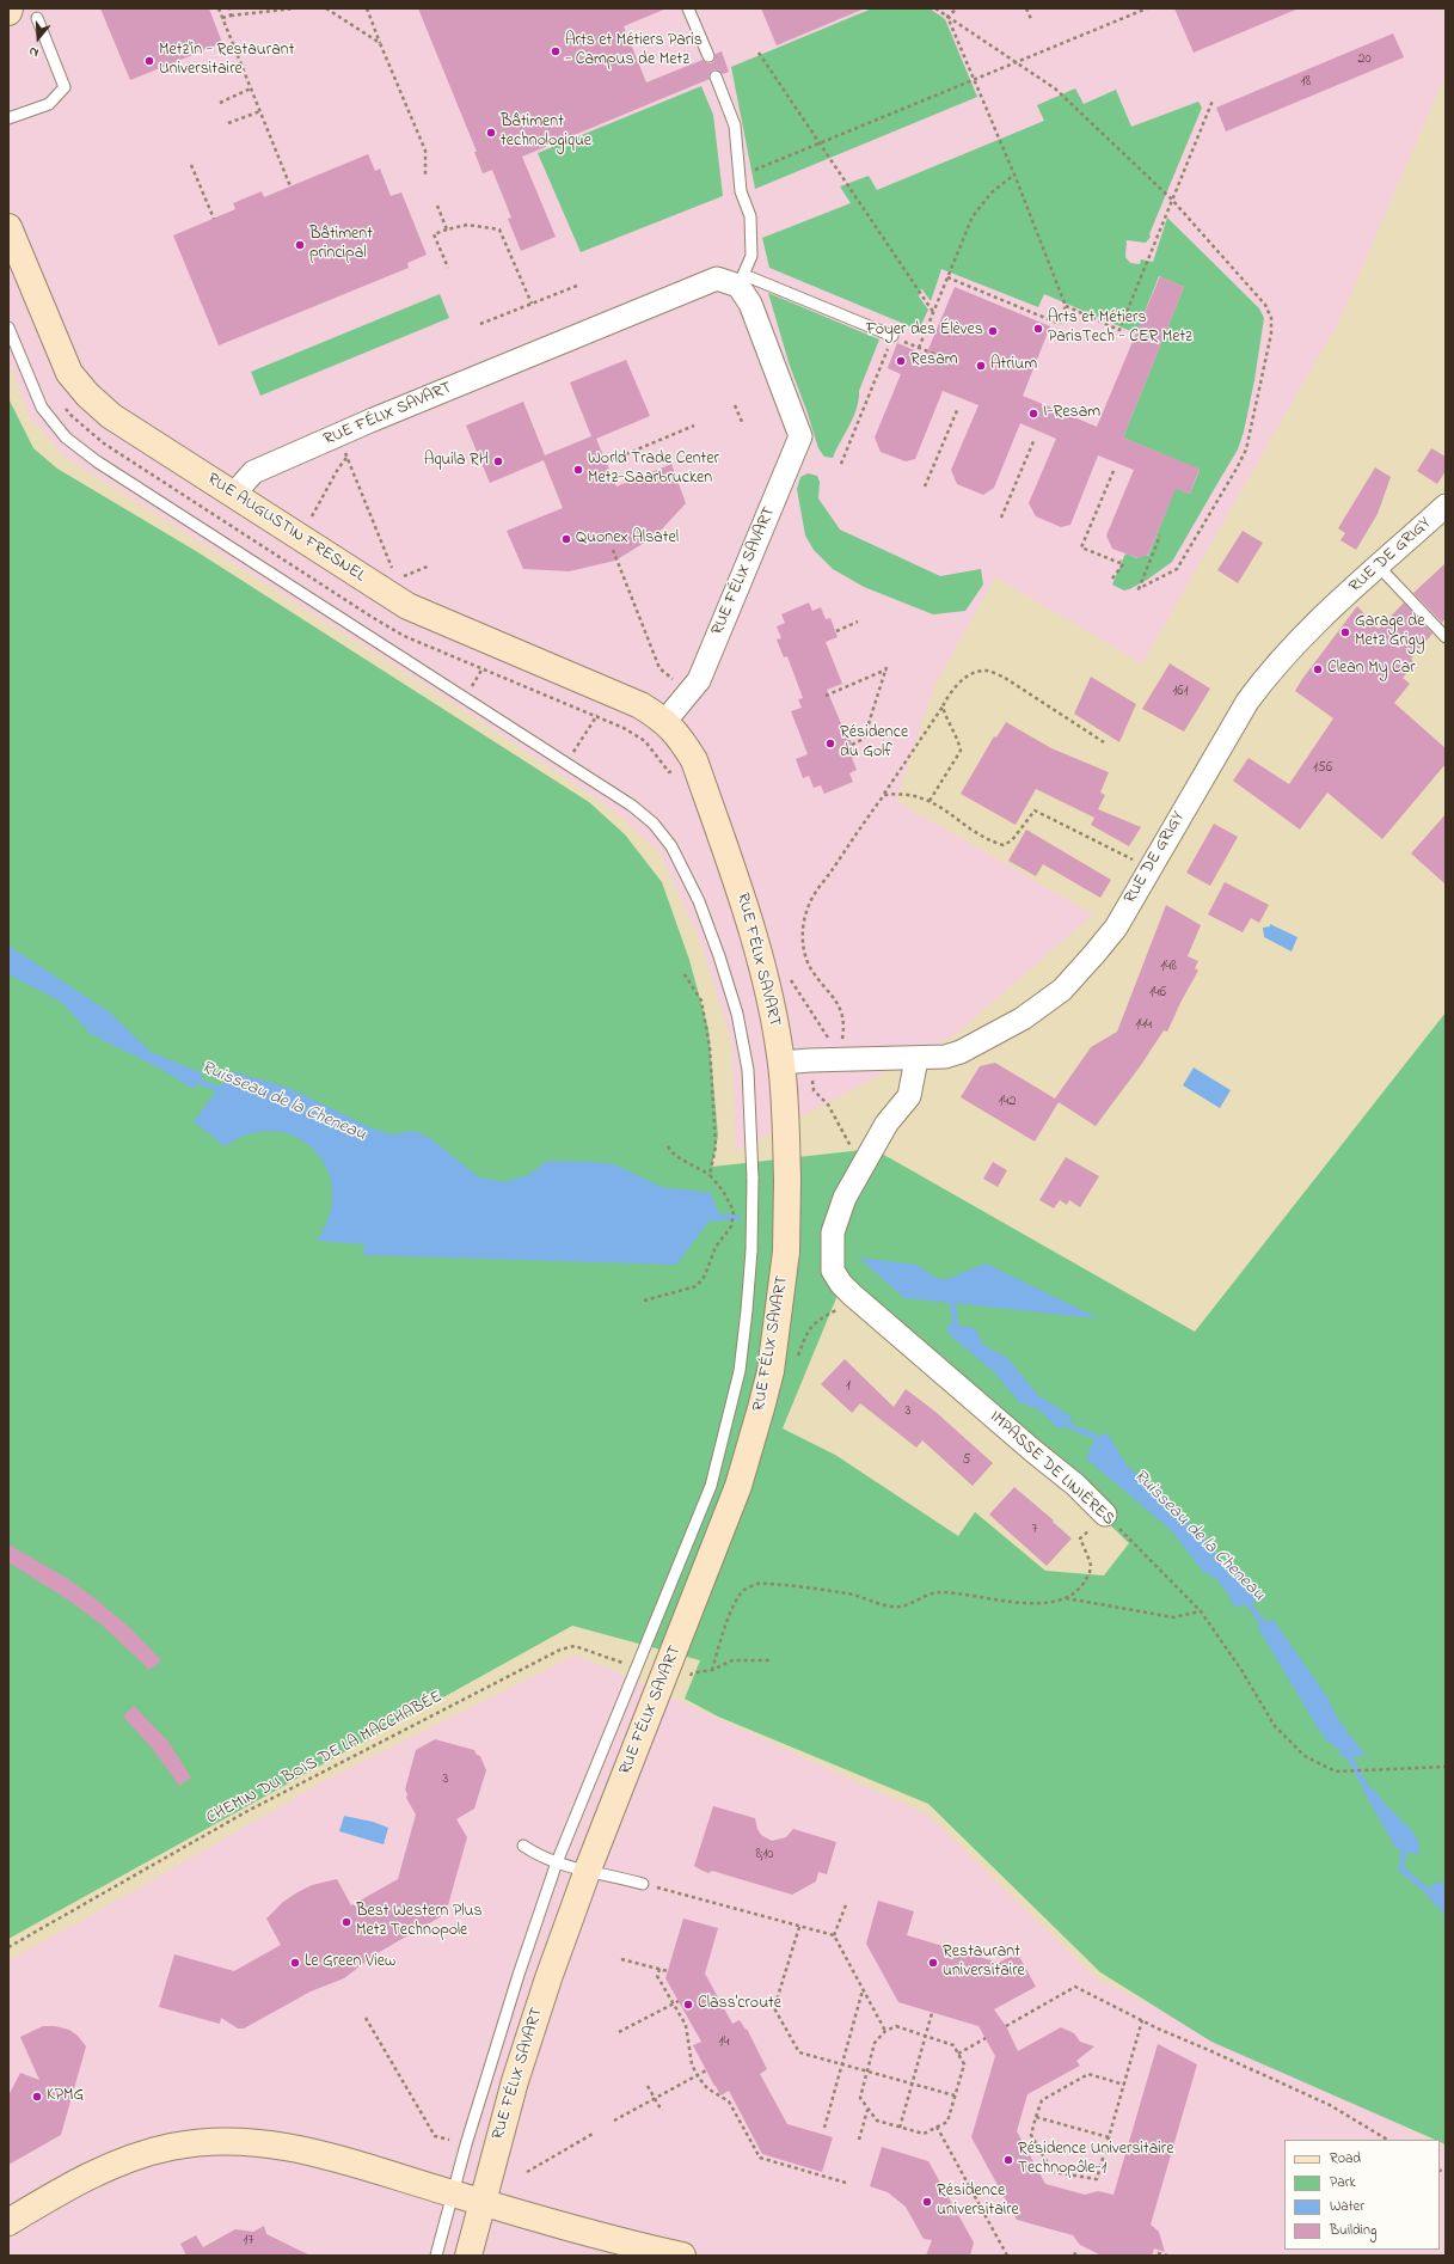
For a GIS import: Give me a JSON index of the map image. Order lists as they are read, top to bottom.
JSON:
{
  "streets": {
    "street": [
      "RUE FÉLIX SAVART",
      "RUE AUGUSTIN FRESNEL",
      "RUE DE GRIGY",
      "IMPASSE DE LINIÈRES"
    ],
    "path": ["CHEMIN DU BOIS DE LA MACCHABÉE"]
  },
  "crossings": [
    ["RUE FÉLIX SAVART", "RUE AUGUSTIN FRESNEL"],
    ["RUE FÉLIX SAVART", "RUE DE GRIGY"],
    ["RUE DE GRIGY", "IMPASSE DE LINIÈRES"]
  ],
  "water": ["Ruisseau de la Cheneau"],
  "places": [
    "Arts et Métiers Paris - Campus de Metz",
    "Metz'in - Restaurant Universitaire",
    "Bâtiment technologique",
    "Bâtiment principal",
    "Arts et Métiers ParisTech - CER Metz",
    "Foyer des Élèves",
    "Resam",
    "Atrium",
    "I-Resam",
    "Aquila RH",
    "World Trade Center Metz-Saarbrucken",
    "Quonex Alsatel",
    "Garage de Metz Grigy",
    "Clean My Car",
    "Résidence du Golf",
    "Best Western Plus Metz Technopole",
    "Le Green View",
    "Restaurant universitaire",
    "Class'croute",
    "KPMG",
    "Résidence Universitaire Technopôle-1",
    "Résidence universitaire"
  ],
  "house_numbers": [
    "20",
    "18",
    "161",
    "156",
    "148",
    "146",
    "144",
    "142",
    "1",
    "3",
    "5",
    "7",
    "3",
    "8;10",
    "14",
    "17"
  ],
  "legend": [
    "Road",
    "Park",
    "Water",
    "Building"
  ],
  "north": "bottom"
}
